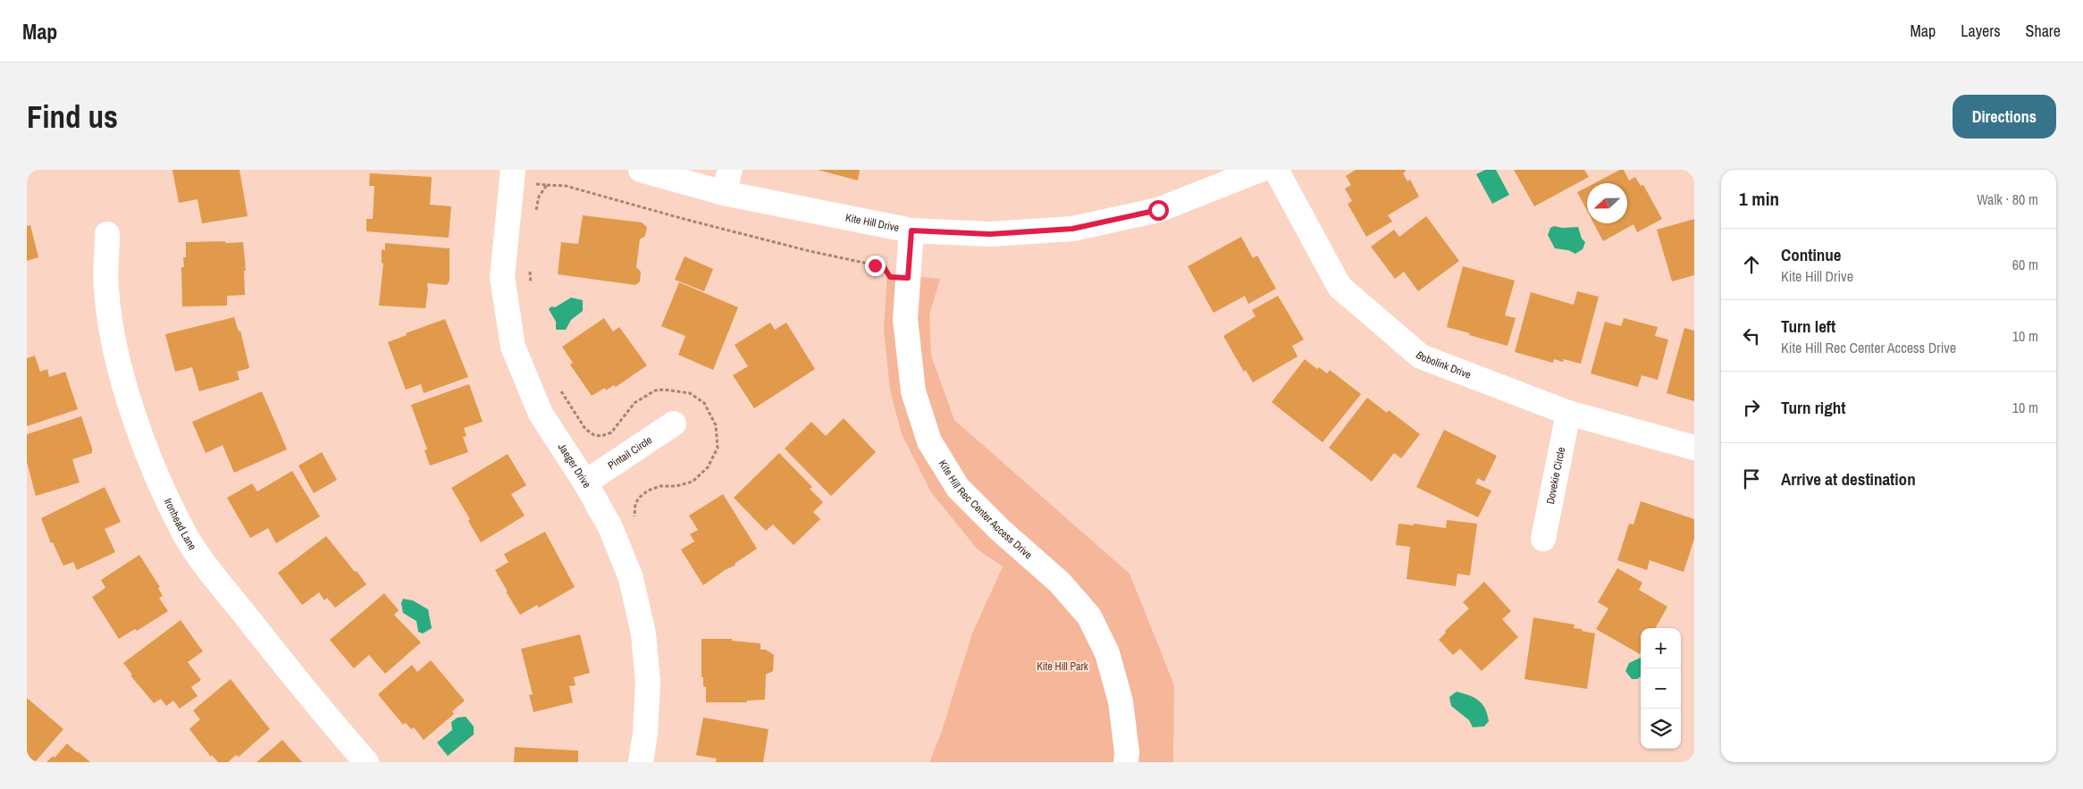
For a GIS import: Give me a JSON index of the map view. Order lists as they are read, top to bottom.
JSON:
{
  "streets": {
    "street": [
      "Kite Hill Drive",
      "Bobolink Drive",
      "Pintail Circle",
      "Jaeger Drive",
      "Dovekie Circle",
      "Kite Hill Rec Center Access Drive",
      "Ironhead Lane"
    ]
  },
  "crossings": [
    ["Kite Hill Drive", "Kite Hill Rec Center Access Drive"],
    ["Bobolink Drive", "Dovekie Circle"],
    ["Pintail Circle", "Jaeger Drive"]
  ],
  "parks": ["Kite Hill Park"],
  "north": "left",
  "page": {
    "header": "Map",
    "nav": ["Map", "Layers", "Share"],
    "buttons": "Directions",
    "title": "Find us",
    "heading": ["1 min", "Walk · 80 m"],
    "list": [
      ["Continue", "Kite Hill Drive", "60 m"],
      ["Turn left", "Kite Hill Rec Center Access Drive", "10 m"],
      ["Turn right", "10 m"],
      "Arrive at destination"
    ],
    "map_buttons": ["+", "−"]
  }
}
